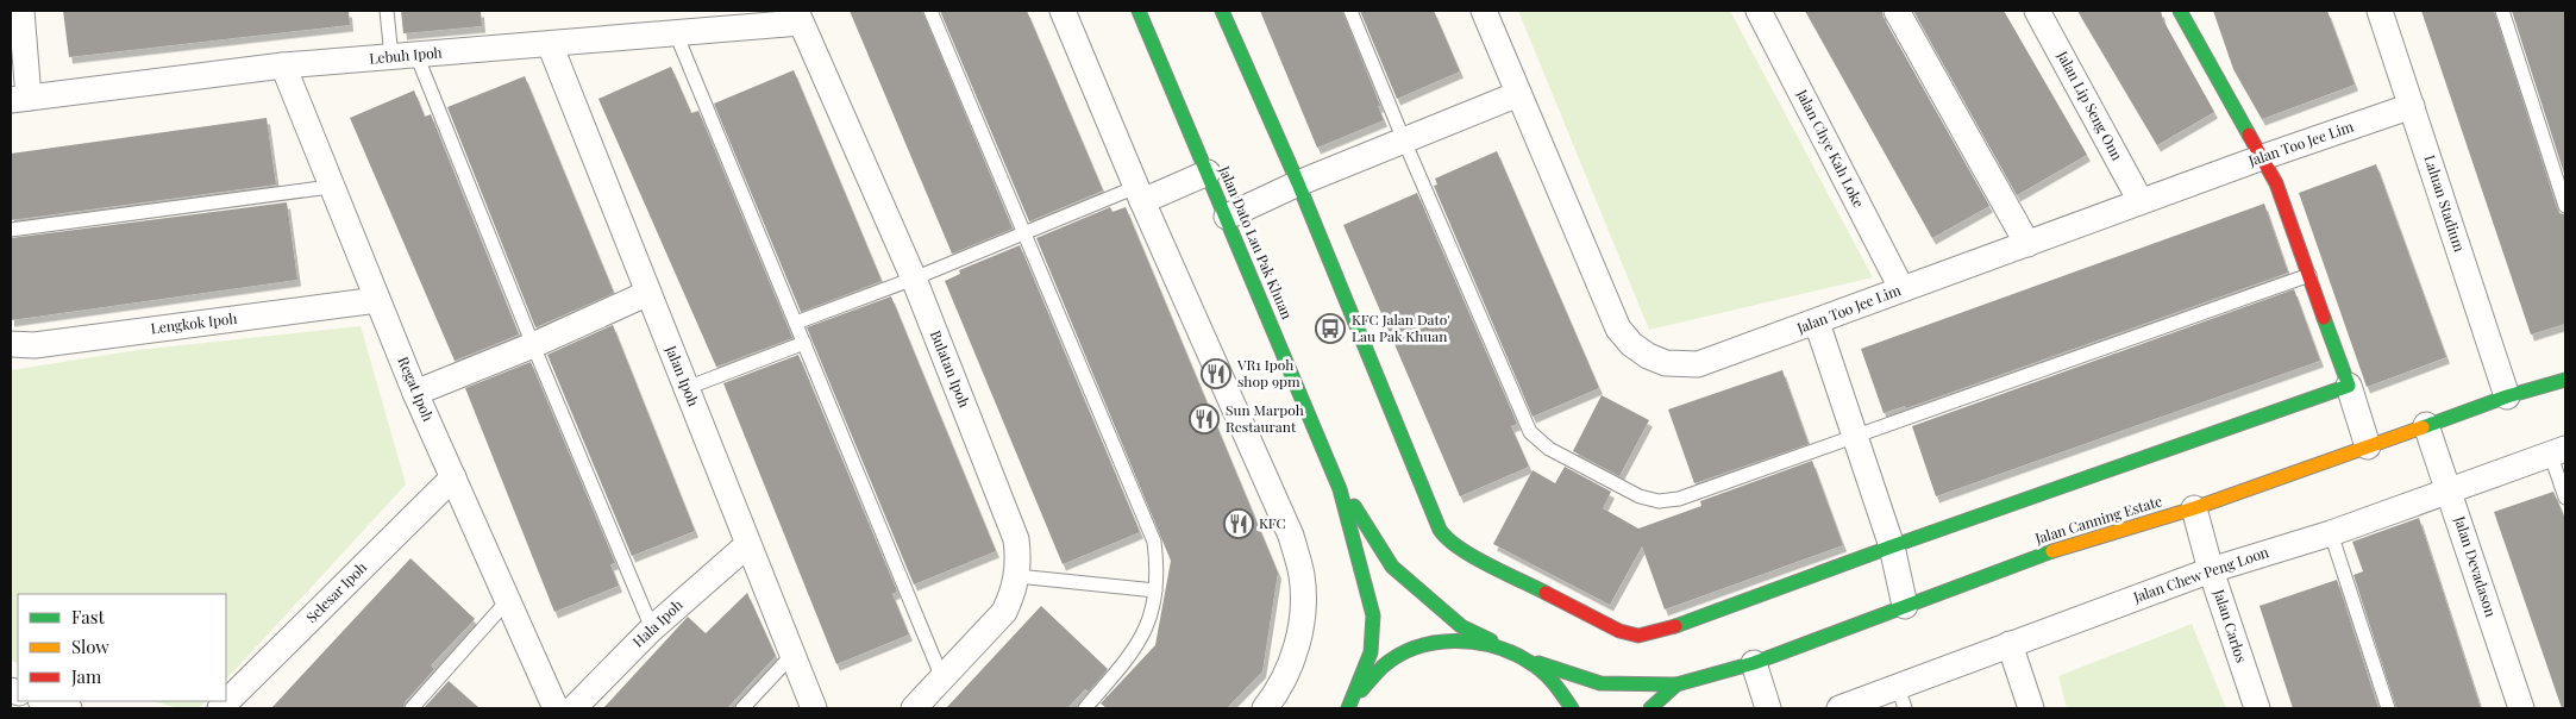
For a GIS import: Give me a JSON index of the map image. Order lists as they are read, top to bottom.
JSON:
{
  "streets": {
    "street": [
      "Lebuh Ipoh",
      "Jalan Lip Seng Onn",
      "Jalan Too Jee Lim",
      "Jalan Chye Kah Loke",
      "Laluan Stadium",
      "Jalan Dato Lau Pak Khuan",
      "Lengkok Ipoh",
      "Bulatan Ipoh",
      "Jalan Ipoh",
      "Regat Ipoh",
      "Jalan Canning Estate",
      "Jalan Devadason",
      "Jalan Chew Peng Loon",
      "Selesar Ipoh",
      "Hala Ipoh",
      "Jalan Carlos"
    ]
  },
  "crossings": [
    ["Lebuh Ipoh", "Bulatan Ipoh"],
    ["Lebuh Ipoh", "Jalan Ipoh"],
    ["Lebuh Ipoh", "Regat Ipoh"],
    ["Jalan Lip Seng Onn", "Jalan Too Jee Lim"],
    ["Jalan Too Jee Lim", "Jalan Chye Kah Loke"],
    ["Jalan Too Jee Lim", "Laluan Stadium"],
    ["Laluan Stadium", "Jalan Canning Estate"],
    ["Lengkok Ipoh", "Regat Ipoh"],
    ["Jalan Ipoh", "Hala Ipoh"],
    ["Regat Ipoh", "Selesar Ipoh"],
    ["Jalan Canning Estate", "Jalan Devadason"],
    ["Jalan Canning Estate", "Jalan Carlos"],
    ["Jalan Devadason", "Jalan Chew Peng Loon"],
    ["Jalan Chew Peng Loon", "Jalan Carlos"]
  ],
  "places": {
    "bus stop": ["KFC Jalan Dato' Lau Pak Khuan"],
    "restaurant": ["VR1 Ipoh shop 9pm", "Sun Marpoh Restaurant", "KFC"]
  },
  "legend": ["Fast", "Slow", "Jam"]
}
